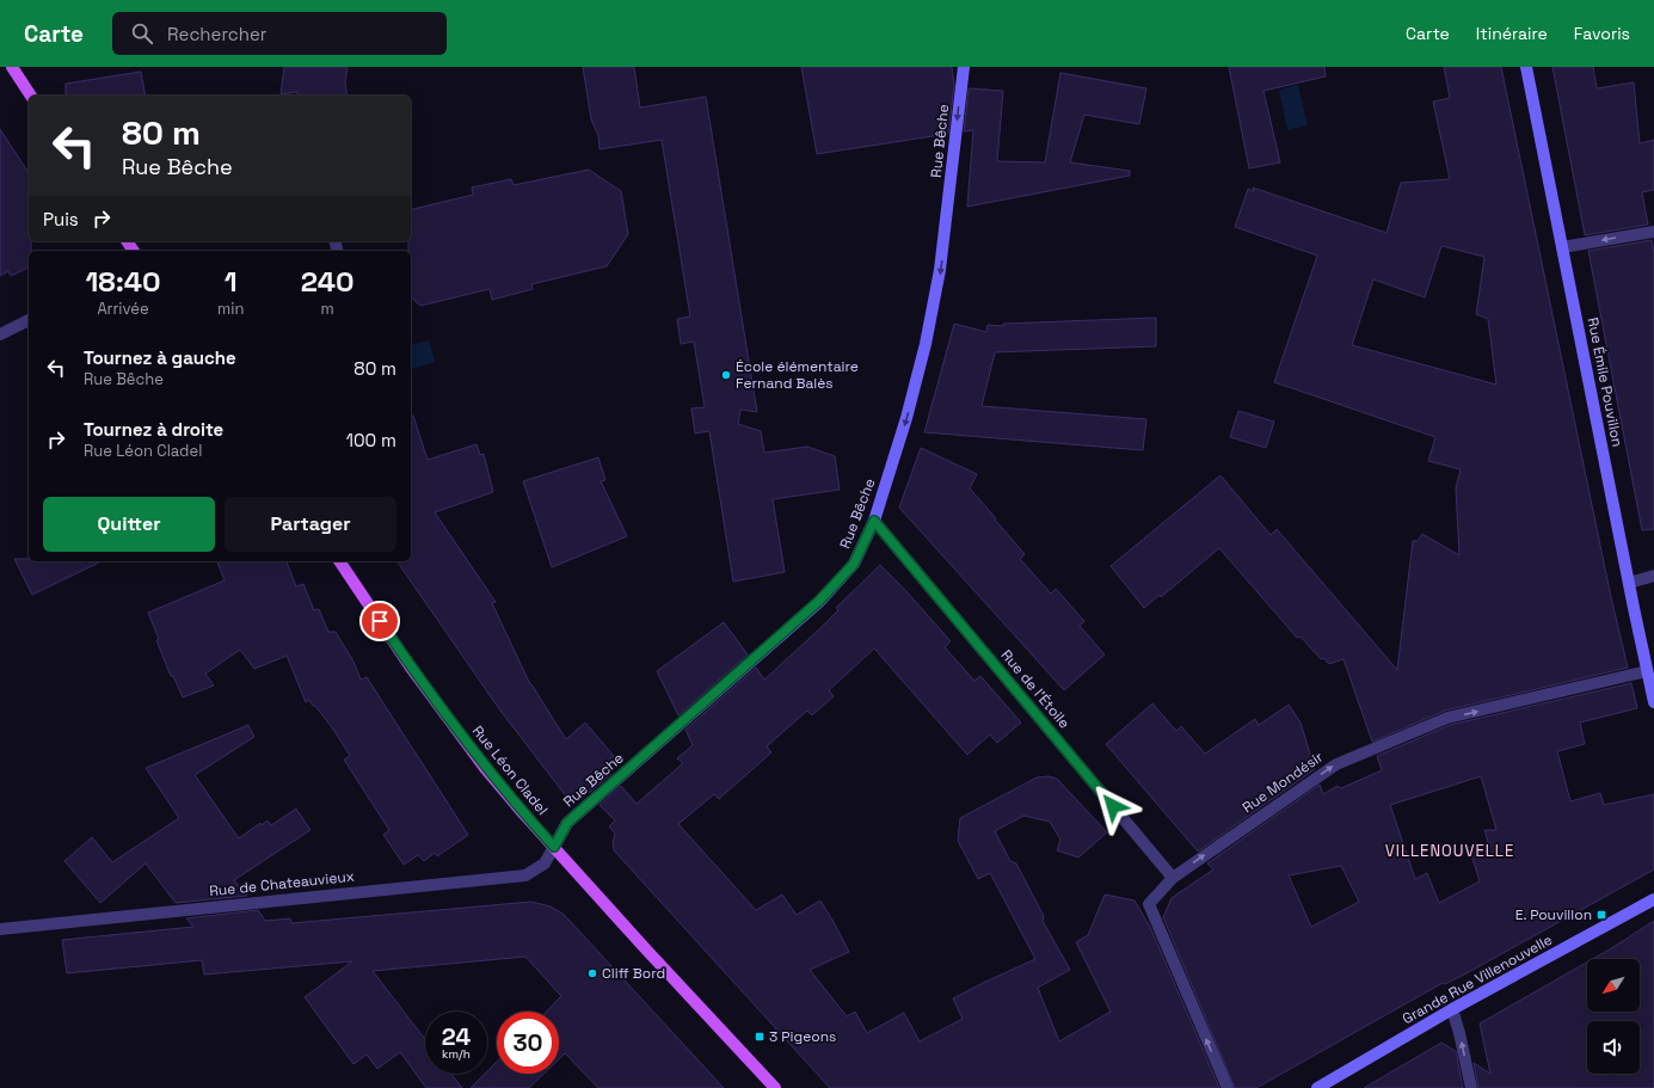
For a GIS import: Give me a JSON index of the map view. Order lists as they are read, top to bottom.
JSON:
{
  "streets": {
    "main road": ["Rue Léon Cladel"],
    "street": [
      "Rue Bêche",
      "Rue Émile Pouvillon",
      "Rue de l'Étoile",
      "Rue Mondésir",
      "Rue de Chateauvieux",
      "Grande Rue Villenouvelle"
    ]
  },
  "crossings": [
    ["Rue Bêche", "Rue de l'Étoile"],
    ["Rue Bêche", "Rue Léon Cladel"],
    ["Rue Bêche", "Rue de Chateauvieux"],
    ["Rue Émile Pouvillon", "Rue Mondésir"],
    ["Rue de l'Étoile", "Rue Mondésir"],
    ["Rue Léon Cladel", "Rue de Chateauvieux"]
  ],
  "one_way": ["Rue Bêche"],
  "districts": ["VILLENOUVELLE"],
  "places": {
    "other": ["École élémentaire Fernand Balès", "Cliff Bord"],
    "transit": ["E. Pouvillon", "3 Pigeons"]
  },
  "north": "bottom left",
  "page": {
    "header": "Carte",
    "search": "Rechercher",
    "nav": ["Carte", "Itinéraire", "Favoris"],
    "turn": ["80 m", "Rue Bêche"],
    "then": "Puis",
    "eta": [
      "18:40",
      "Arrivée",
      "1",
      "min",
      "240",
      "m"
    ],
    "list": [
      {
        "name": "Tournez à gauche",
        "note": "Rue Bêche",
        "value": "80 m"
      },
      {
        "name": "Tournez à droite",
        "note": "Rue Léon Cladel",
        "value": "100 m"
      }
    ],
    "buttons": ["Quitter", "Partager"],
    "speed": "24 km/h",
    "limit": "30"
  }
}
